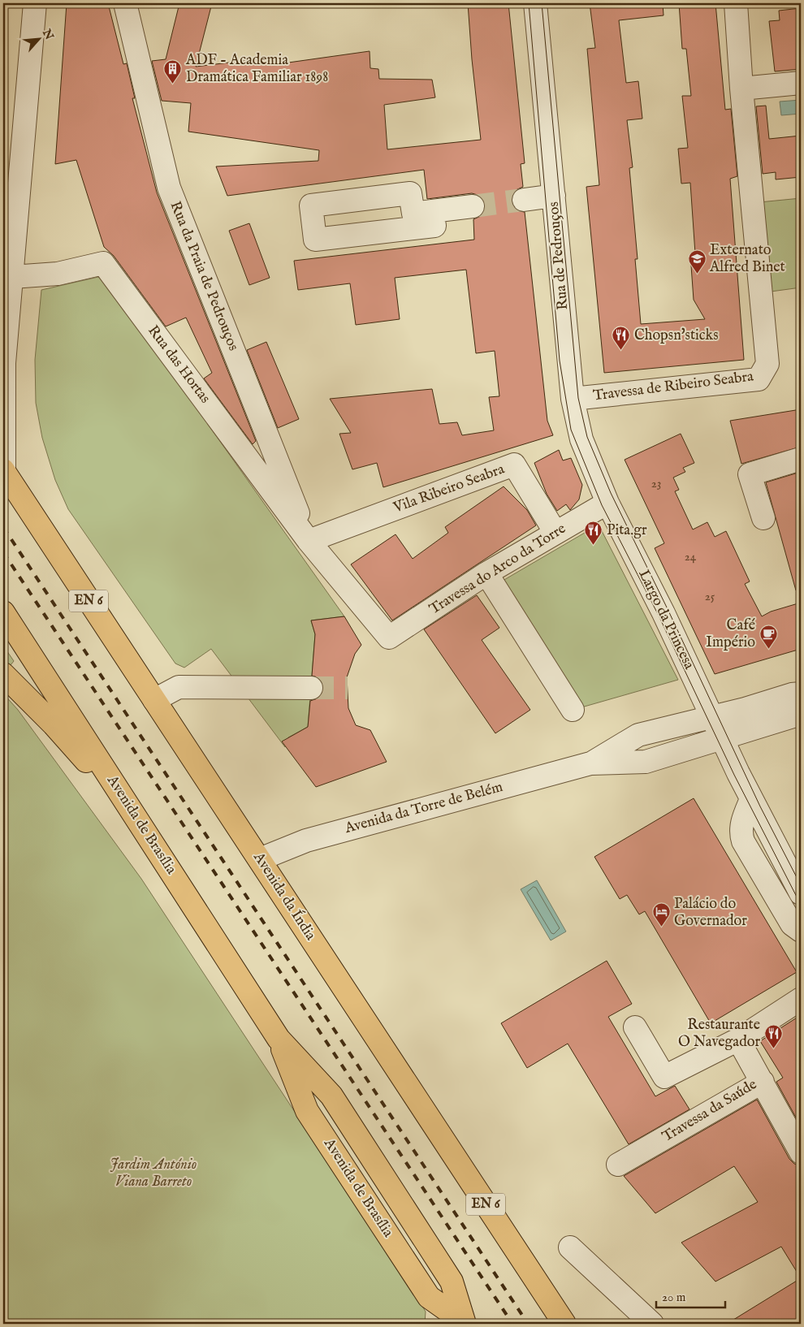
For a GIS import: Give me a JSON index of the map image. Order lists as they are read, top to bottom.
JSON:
{
  "streets": {
    "main road": ["EN 6", "Avenida de Brasília", "Avenida da Índia"],
    "street": [
      "Rua de Pedrouços",
      "Rua da Praia de Pedrouços",
      "Rua das Hortas",
      "Travessa de Ribeiro Seabra",
      "Vila Ribeiro Seabra",
      "Travessa do Arco da Torre",
      "Largo da Princesa",
      "Avenida da Torre de Belém",
      "Travessa da Saúde"
    ]
  },
  "crossings": [
    ["Rua de Pedrouços", "Travessa de Ribeiro Seabra"],
    ["Rua de Pedrouços", "Travessa do Arco da Torre"],
    ["Rua de Pedrouços", "Largo da Princesa"],
    ["Rua da Praia de Pedrouços", "Rua das Hortas"],
    ["Rua da Praia de Pedrouços", "Vila Ribeiro Seabra"],
    ["Rua da Praia de Pedrouços", "Travessa do Arco da Torre"],
    ["Rua das Hortas", "Vila Ribeiro Seabra"],
    ["Rua das Hortas", "Travessa do Arco da Torre"],
    ["Vila Ribeiro Seabra", "Travessa do Arco da Torre"],
    ["Travessa do Arco da Torre", "Largo da Princesa"],
    ["Largo da Princesa", "Avenida da Torre de Belém"],
    ["Avenida da Torre de Belém", "Avenida da Índia"]
  ],
  "parks": ["Jardim António Viana Barreto"],
  "places": {
    "building": ["ADF - Academia Dramática Familiar 1898"],
    "school or university": ["Externato Alfred Binet"],
    "restaurant": ["Chopsn'sticks", "Pita.gr", "Restaurante O Navegador"],
    "cafe": ["Café Império"],
    "hotel": ["Palácio do Governador"]
  },
  "house_numbers": ["23", "24", "25"],
  "scale_bar": "20 m",
  "north": "top right"
}
